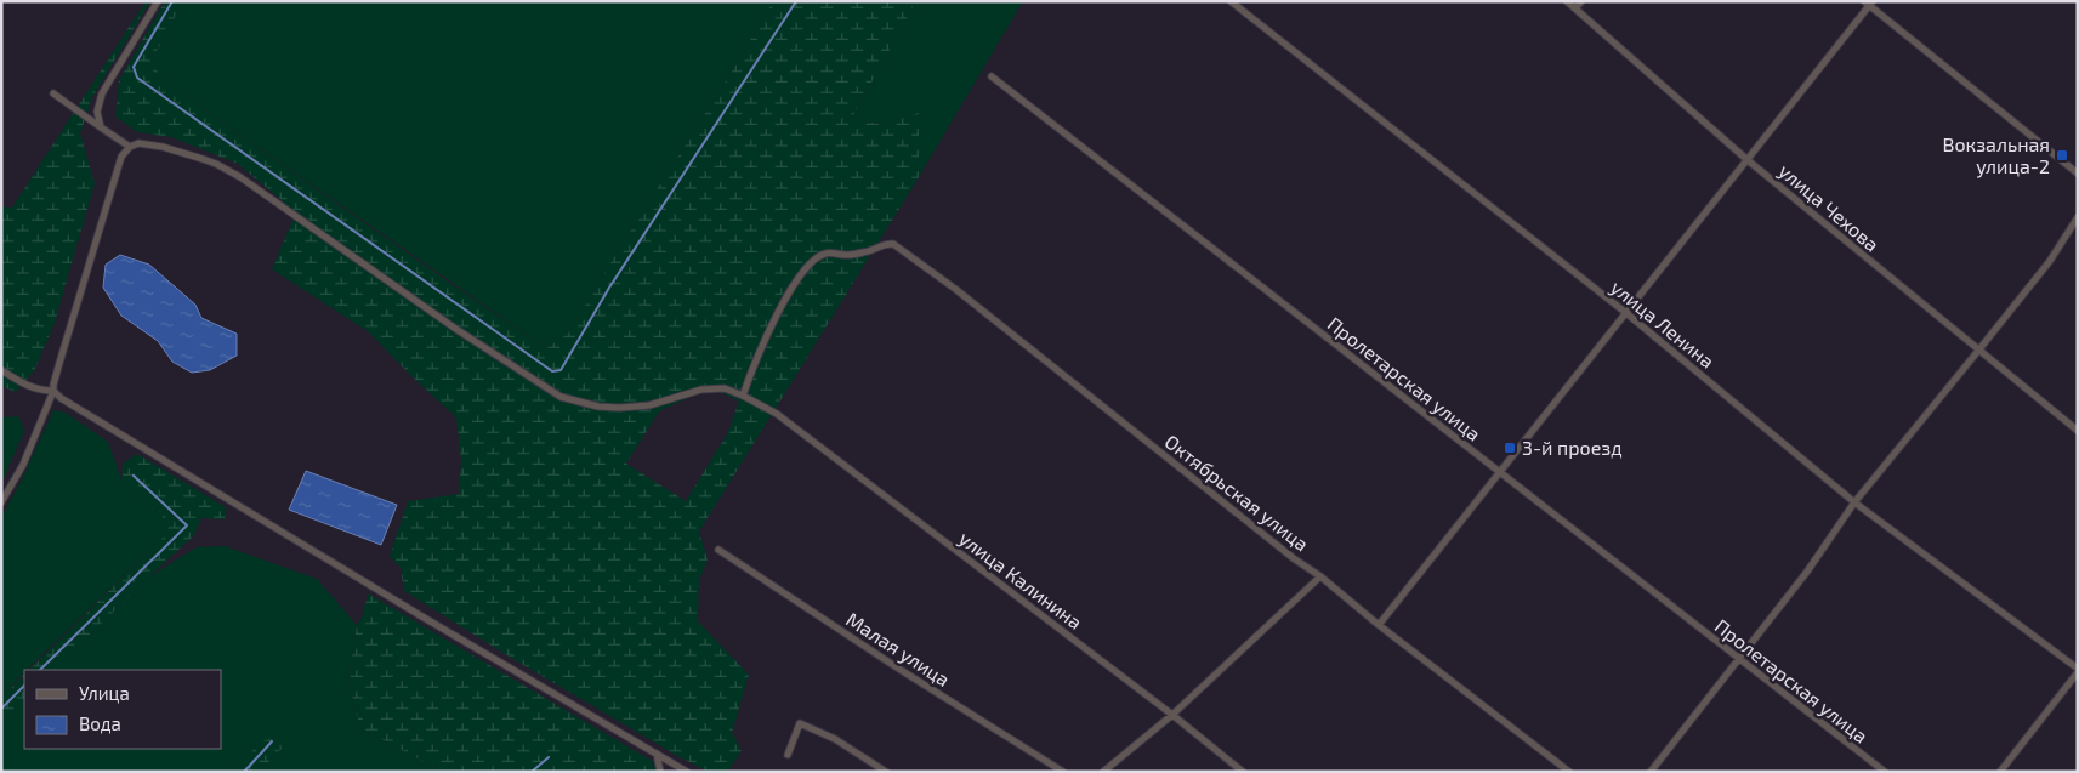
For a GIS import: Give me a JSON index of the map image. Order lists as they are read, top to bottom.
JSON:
{
  "streets": {
    "street": [
      "улица Чехова",
      "улица Ленина",
      "Пролетарская улица",
      "Октябрьская улица",
      "улица Калинина",
      "Малая улица"
    ]
  },
  "crossings": [
    ["Октябрьская улица", "улица Калинина"]
  ],
  "places": {
    "transit": ["Вокзальная улица-2", "3-й проезд"]
  },
  "legend": ["Улица", "Вода"]
}
